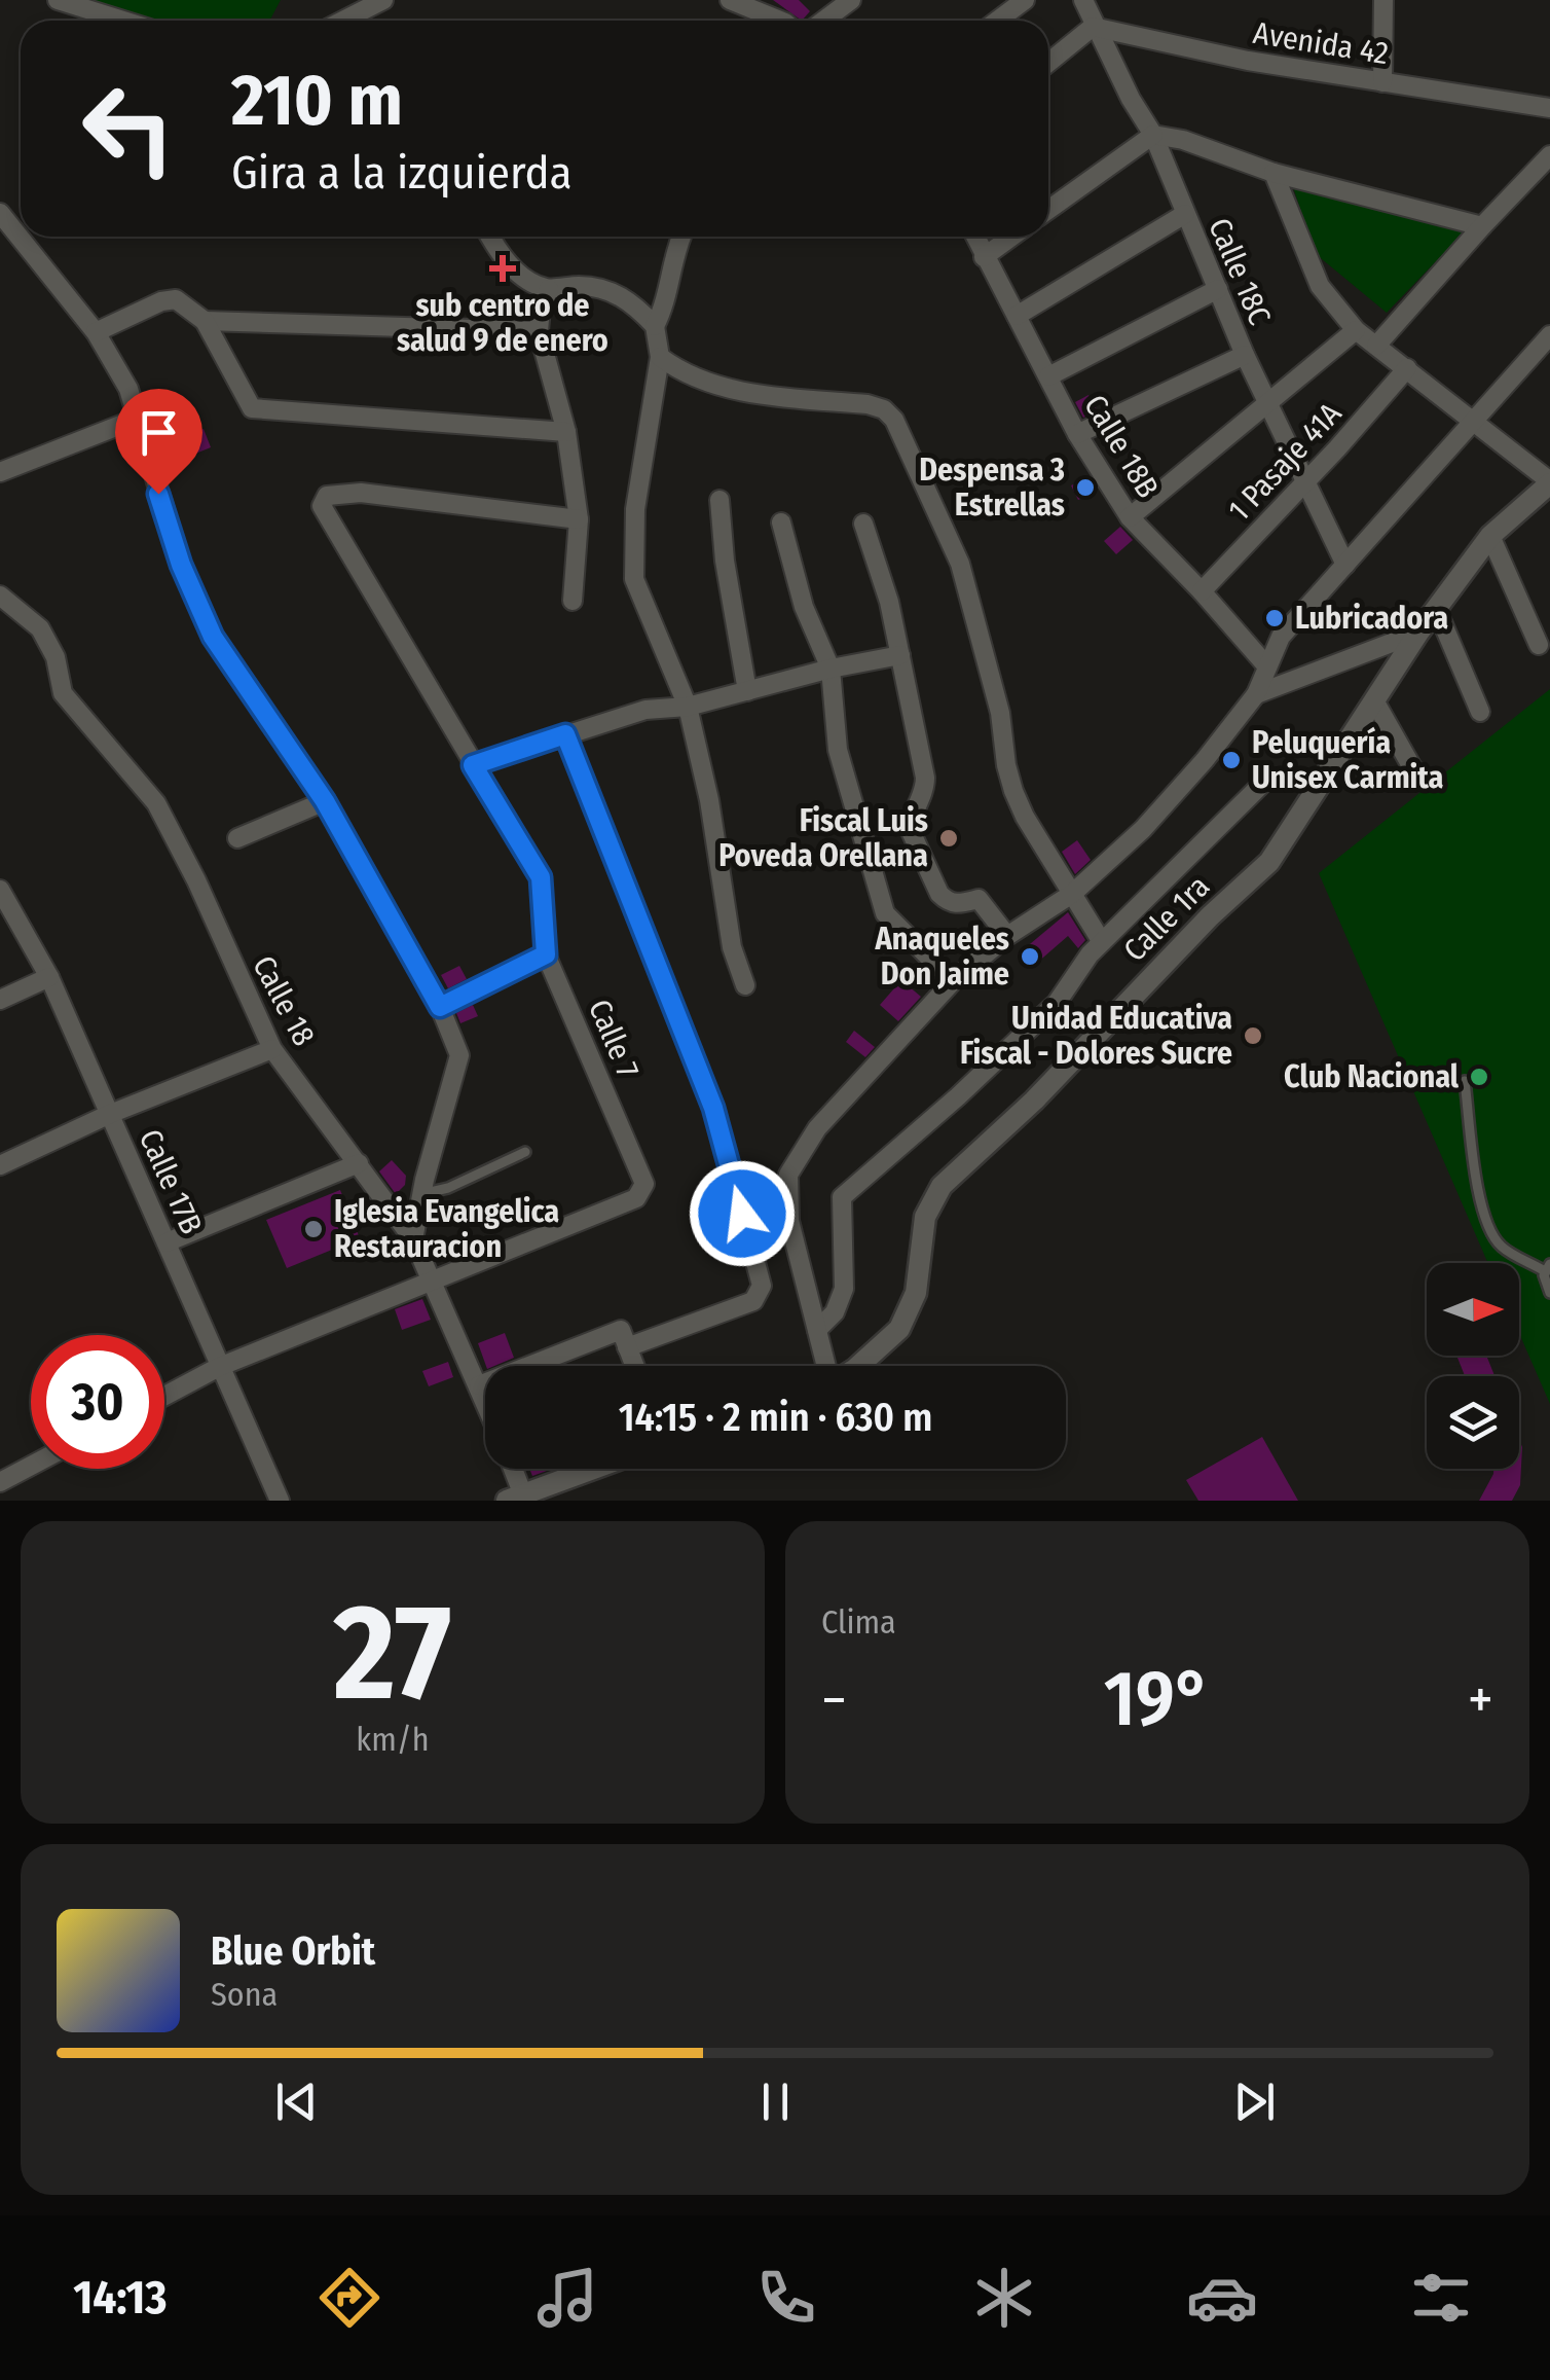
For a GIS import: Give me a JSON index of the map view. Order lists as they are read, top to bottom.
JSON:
{
  "streets": {
    "street": [
      "Avenida 42",
      "Calle 18C",
      "Calle 18B",
      "1 Pasaje 41A",
      "Calle 1ra",
      "Calle 18",
      "Calle 7",
      "Calle 17B"
    ]
  },
  "crossings": [
    ["Avenida 42", "Calle 18C"],
    ["Calle 18C", "1 Pasaje 41A"],
    ["Calle 18B", "1 Pasaje 41A"],
    ["Calle 18", "Calle 7"],
    ["Calle 7", "Calle 17B"]
  ],
  "places": {
    "health": ["sub centro de salud 9 de enero"],
    "other": [
      "Despensa 3 Estrellas",
      "Lubricadora",
      "Peluquería Unisex Carmita",
      "Fiscal Luis Poveda Orellana",
      "Anaqueles Don Jaime",
      "Unidad Educativa Fiscal - Dolores Sucre",
      "Club Nacional",
      "Iglesia Evangelica Restauracion"
    ]
  },
  "north": "right",
  "page": {
    "turn": ["210 m", "Gira a la izquierda"],
    "limit": "30",
    "trip": "14:15 · 2 min · 630 m",
    "tile": [
      ["27", "km/h"],
      "Clima"
    ],
    "heat": ["−", "19°", "+"],
    "song": ["Blue Orbit", "Sona"],
    "tabs": "14:13"
  }
}
